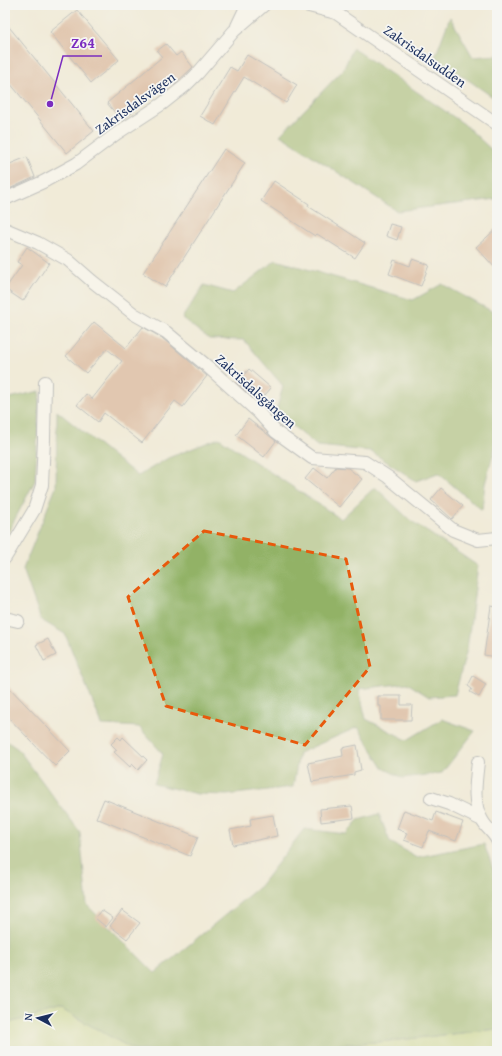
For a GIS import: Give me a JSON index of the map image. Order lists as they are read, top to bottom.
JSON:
{
  "streets": {
    "street": ["Zakrisdalsudden", "Zakrisdalsvägen", "Zakrisdalsgången"]
  },
  "places": ["Z64"],
  "north": "left"
}
